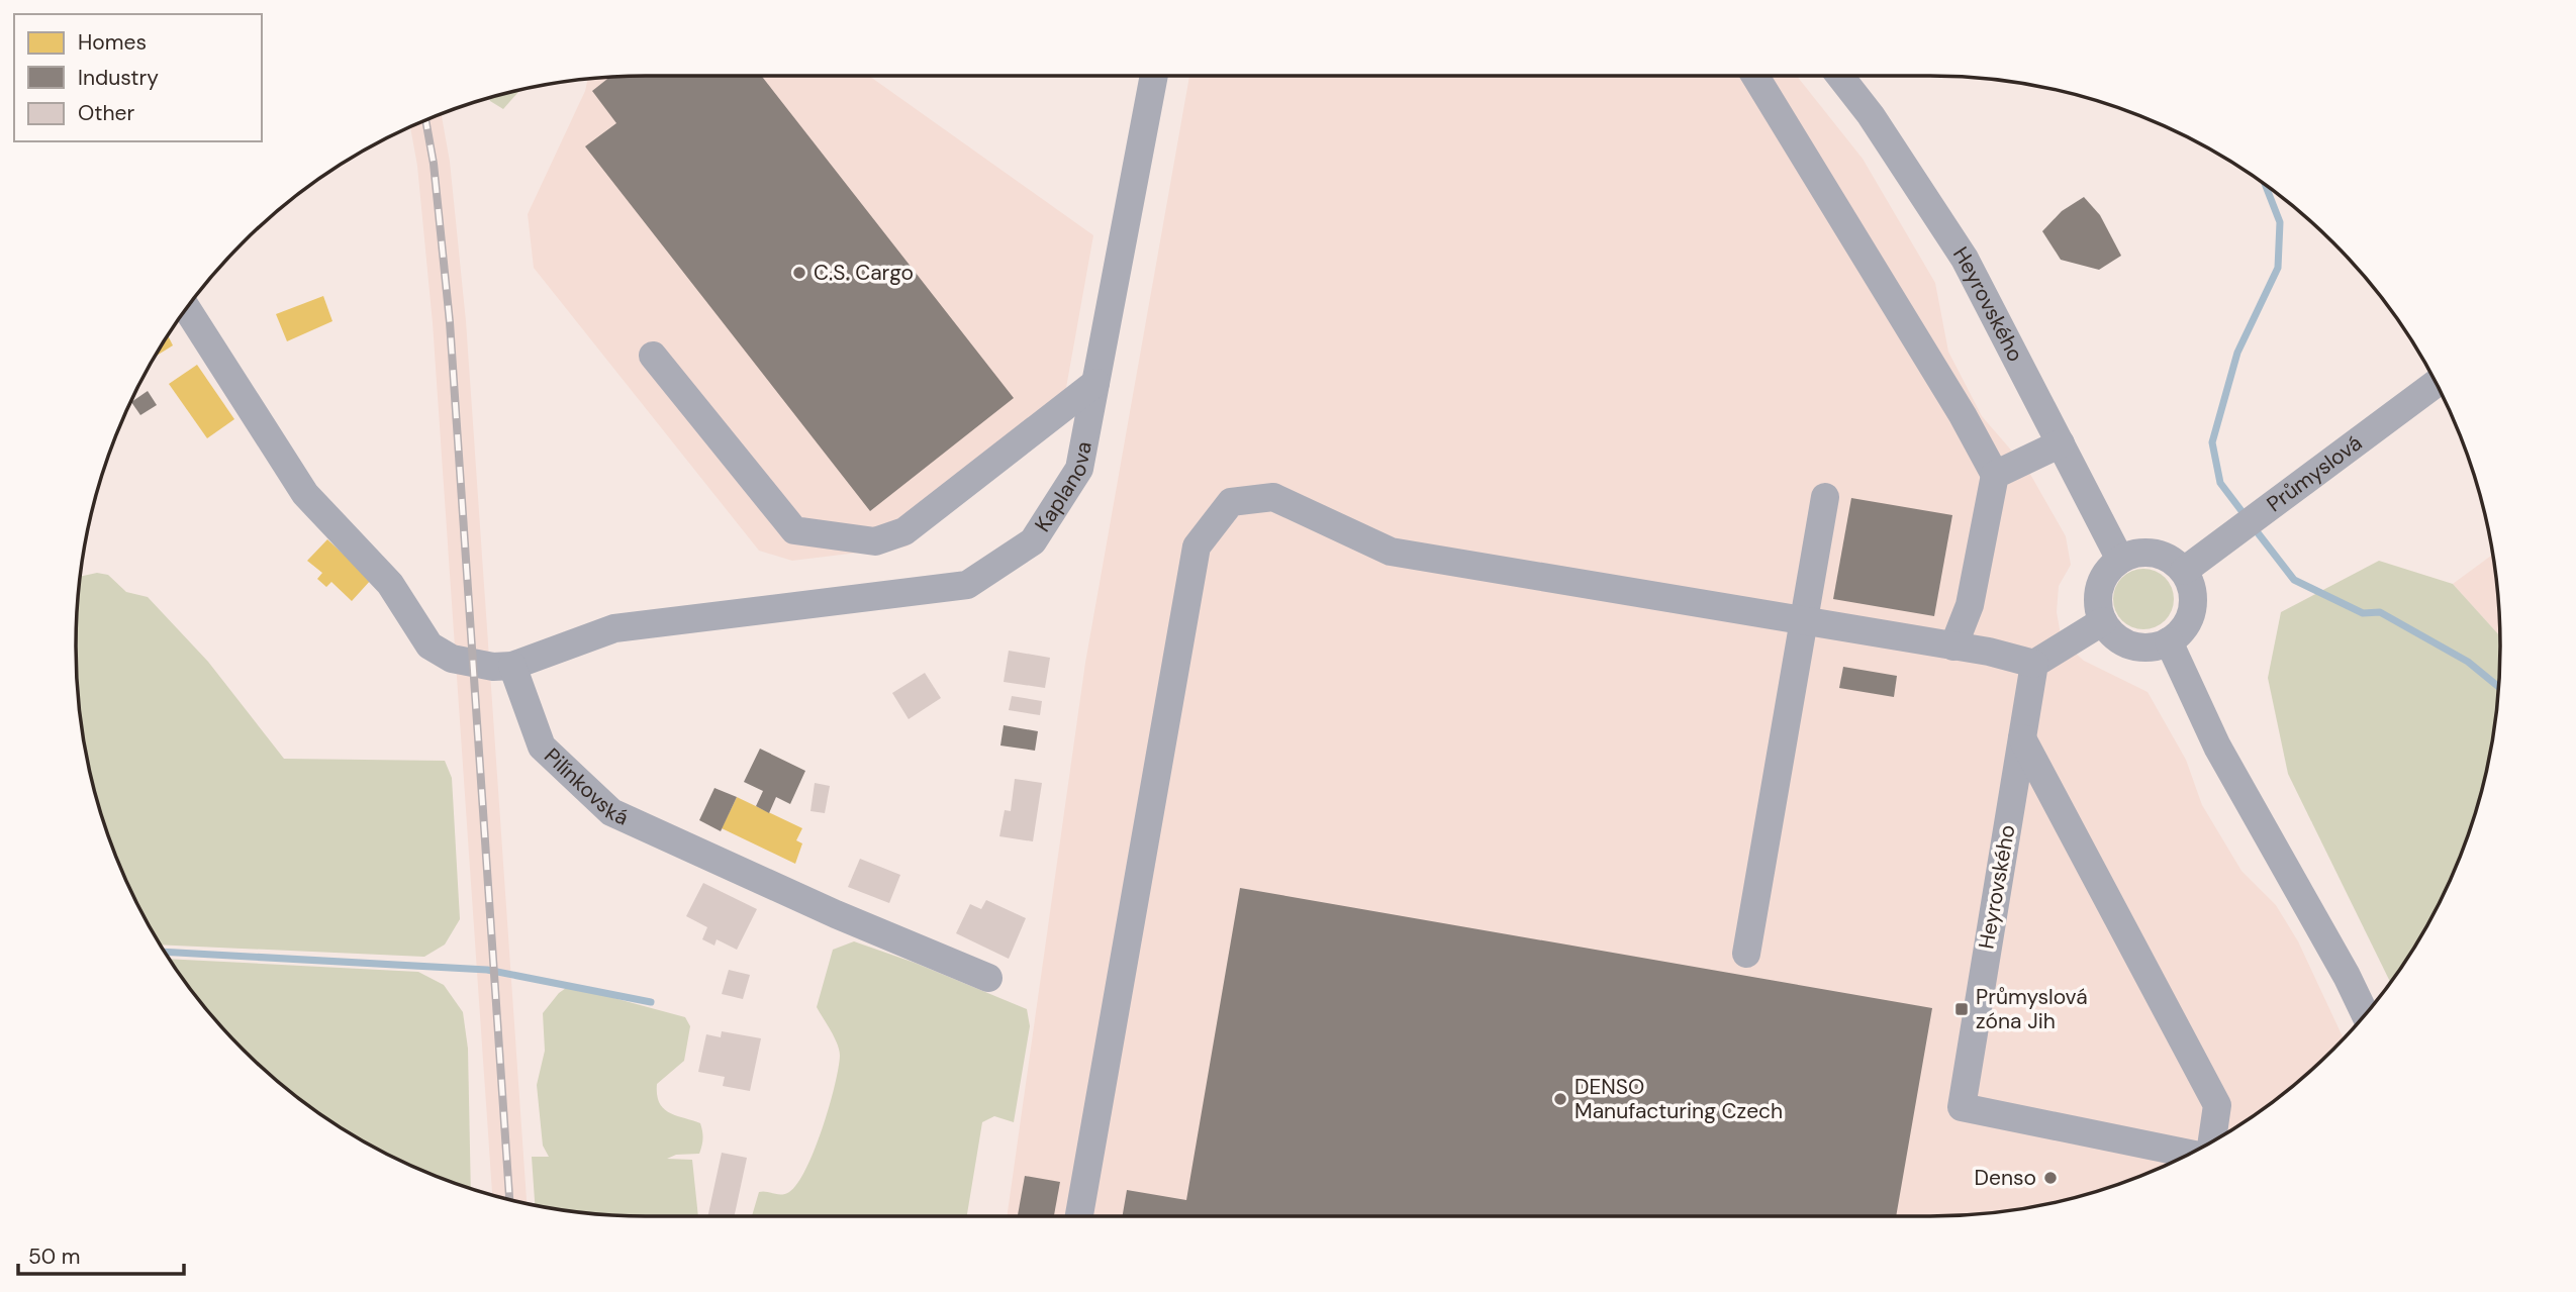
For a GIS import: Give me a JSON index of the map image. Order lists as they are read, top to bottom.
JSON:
{
  "streets": {
    "street": [
      "Heyrovského",
      "Průmyslová",
      "Kaplanova",
      "Pilínkovská"
    ]
  },
  "crossings": [
    ["Heyrovského", "Průmyslová"],
    ["Kaplanova", "Pilínkovská"]
  ],
  "places": {
    "other": ["C.S. Cargo", "DENSO Manufacturing Czech", "Denso"],
    "transit": ["Průmyslová zóna Jih"]
  },
  "legend": ["Homes", "Industry", "Other"],
  "scale_bar": "50 m"
}
